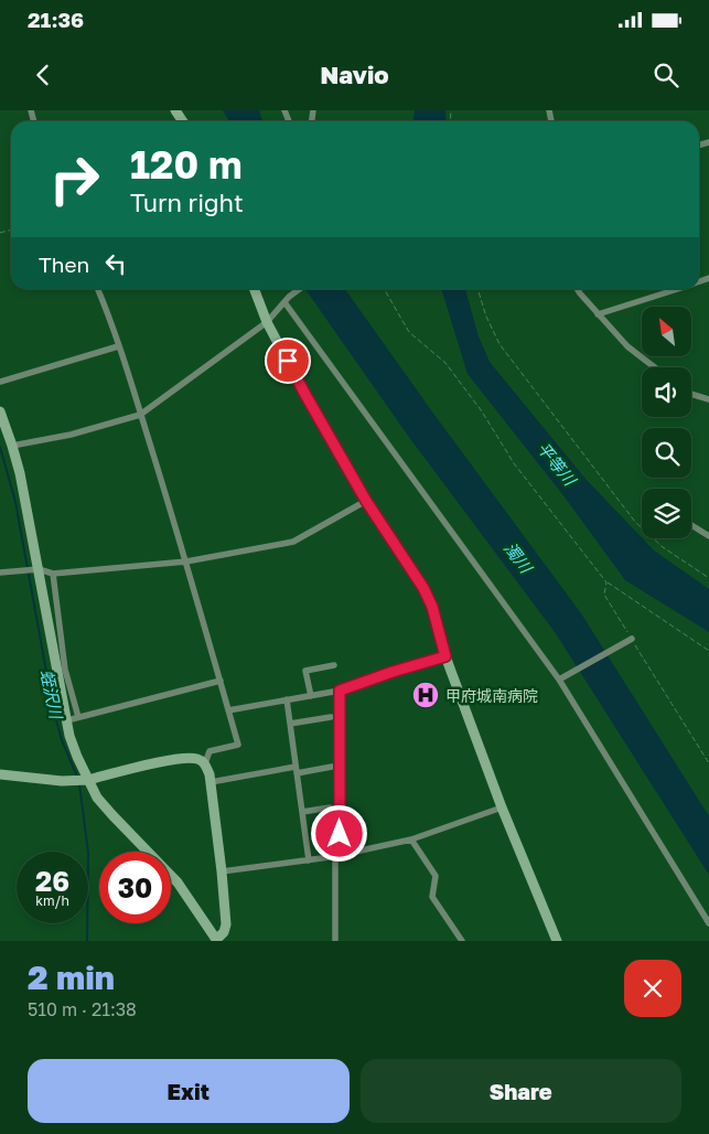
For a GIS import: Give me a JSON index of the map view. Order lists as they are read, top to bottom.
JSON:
{
  "water": ["平等川", "濁川", "蛭沢川"],
  "places": {
    "hospital": ["甲府城南病院"]
  },
  "north": "top left",
  "page": {
    "status": "21:36",
    "header": "Navio",
    "turn": ["120 m", "Turn right"],
    "then": "Then",
    "speed": "26 km/h",
    "limit": "30",
    "heading": ["2 min", "510 m · 21:38"],
    "buttons": ["Exit", "Share"]
  }
}
